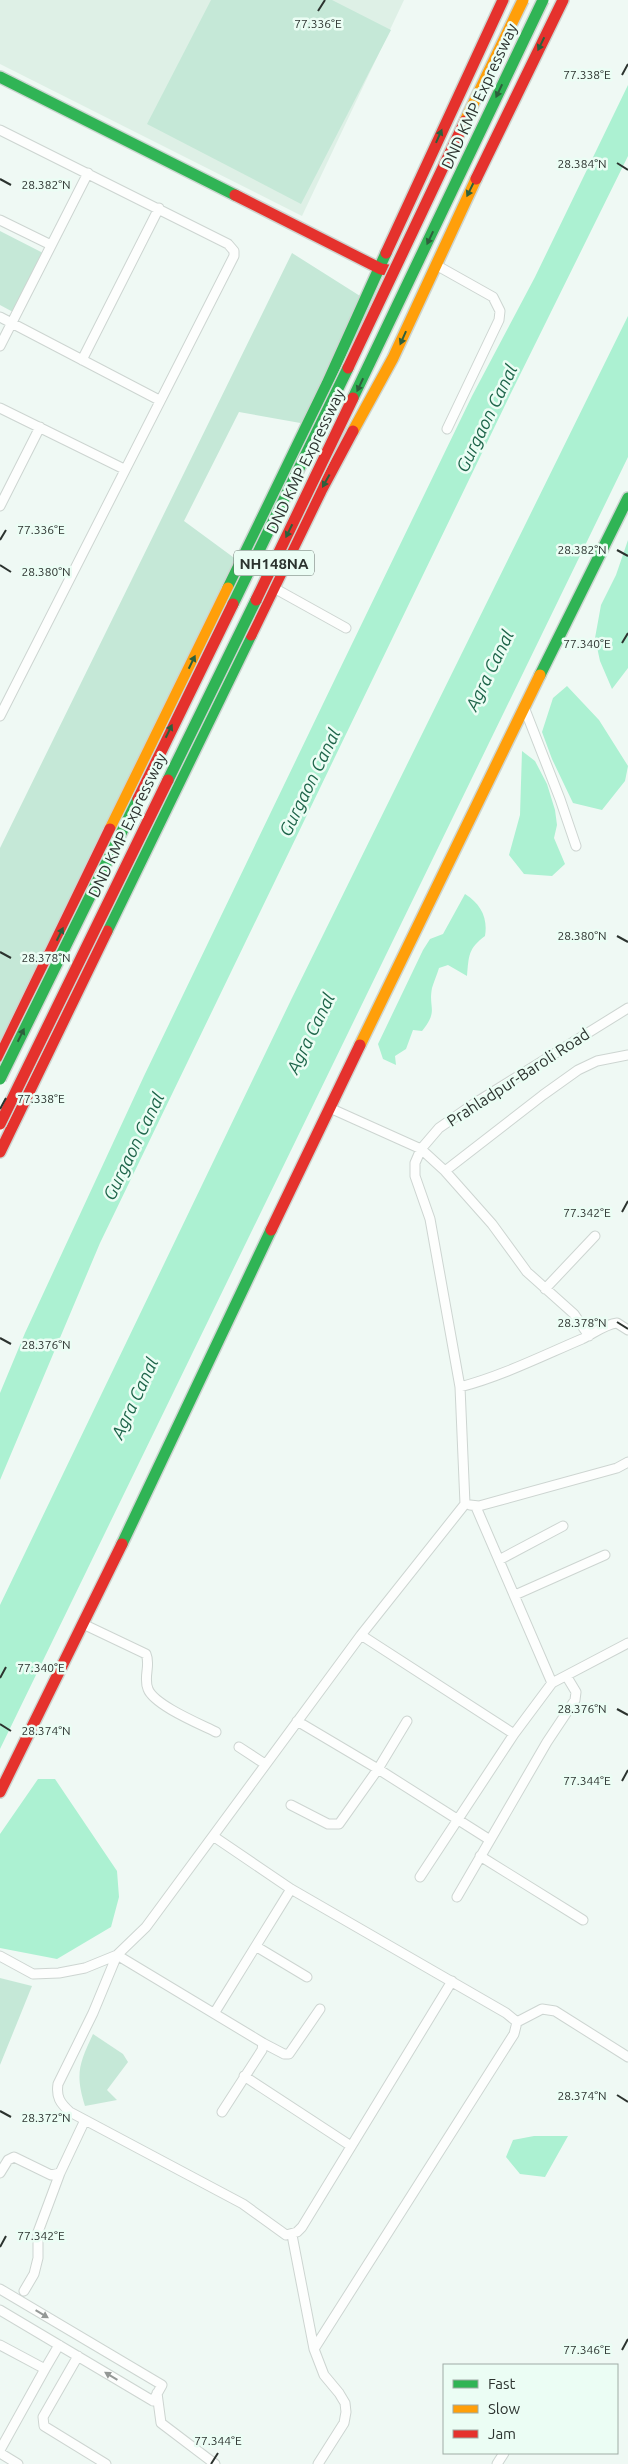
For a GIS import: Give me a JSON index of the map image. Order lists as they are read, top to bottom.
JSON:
{
  "streets": {
    "main road": ["DND KMP Expressway", "NH148NA"],
    "street": ["Prahladpur-Baroli Road"]
  },
  "water": ["Gurgaon Canal", "Agra Canal"],
  "legend": ["Fast", "Slow", "Jam"],
  "coordinates": [
    "77.336°E",
    "77.338°E",
    "28.384°N",
    "28.382°N",
    "28.380°N",
    "77.340°E",
    "28.378°N",
    "77.342°E",
    "28.376°N",
    "28.374°N",
    "77.344°E",
    "28.372°N",
    "77.346°E"
  ]
}
